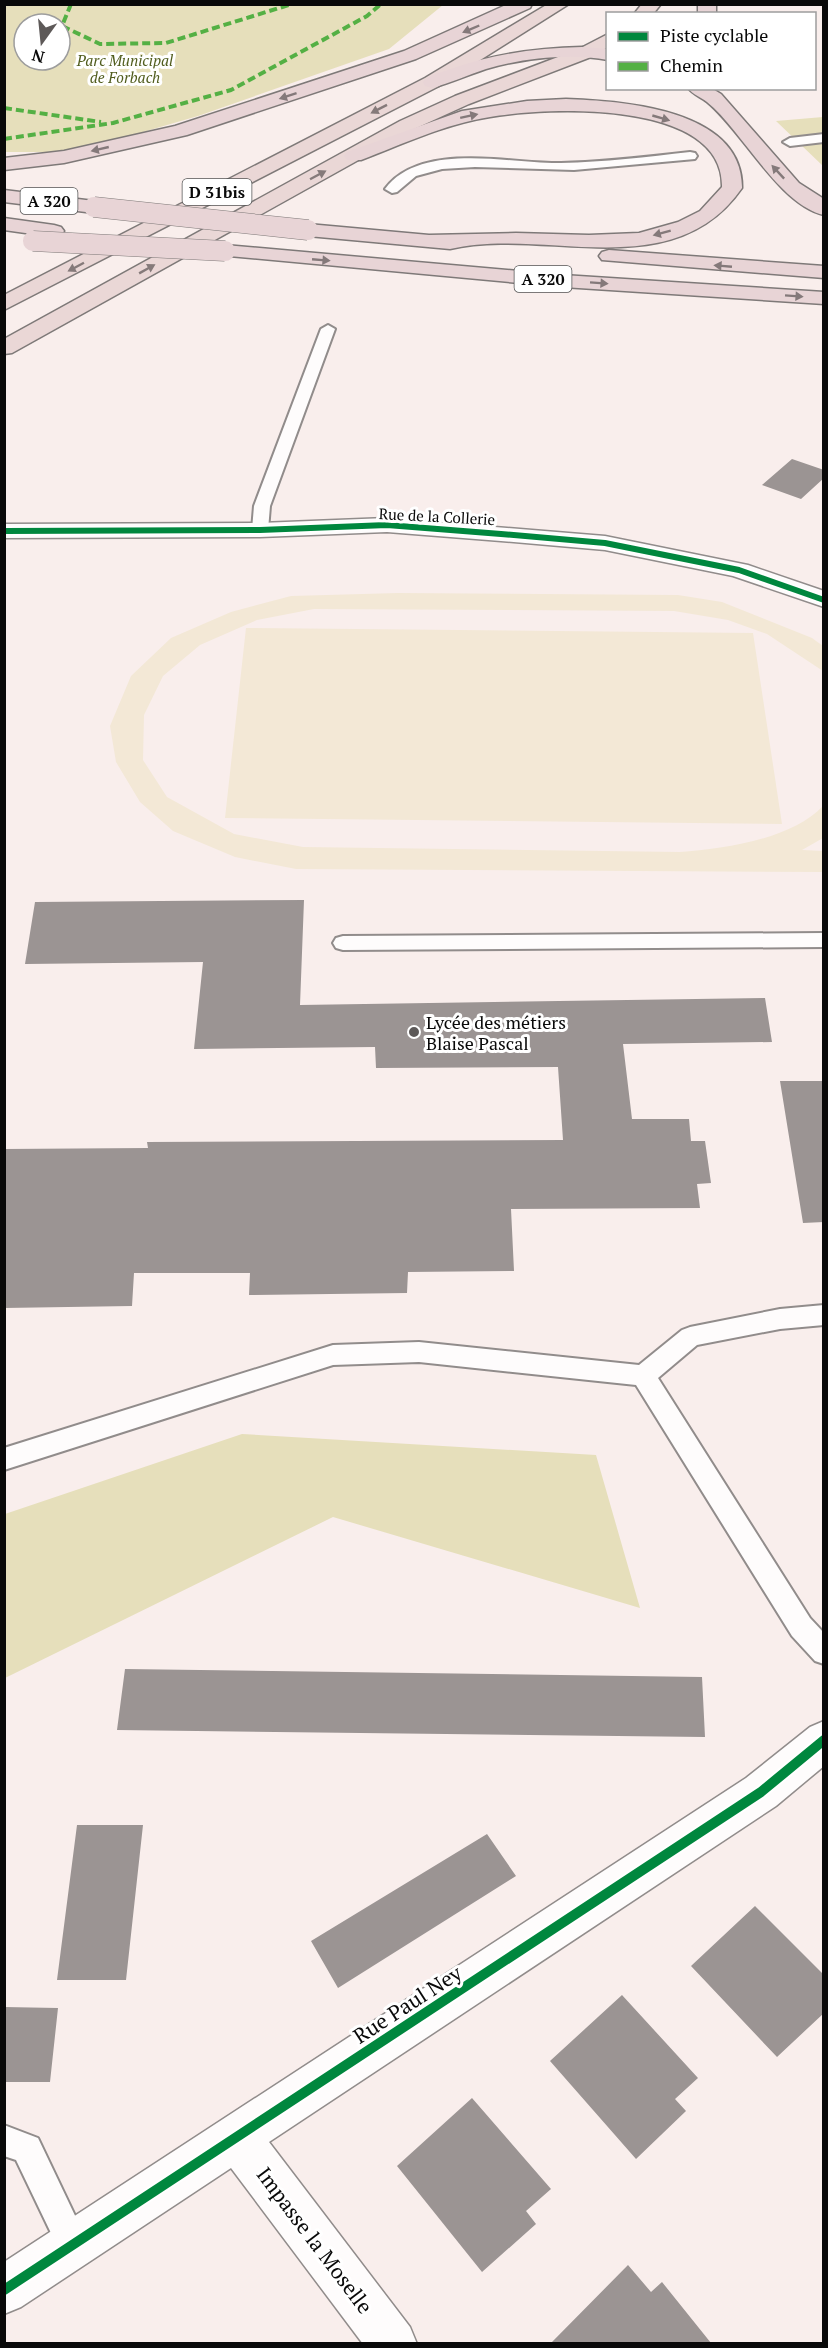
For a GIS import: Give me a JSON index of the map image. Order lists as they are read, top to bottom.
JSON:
{
  "streets": {
    "highway": ["D 31bis", "A 320"],
    "street": ["Rue de la Collerie", "Rue Paul Ney", "Impasse la Moselle"]
  },
  "crossings": [
    ["Rue Paul Ney", "Impasse la Moselle"]
  ],
  "parks": ["Parc Municipal de Forbach"],
  "places": ["Lycée des métiers Blaise Pascal"],
  "legend": ["Piste cyclable", "Chemin"],
  "north": "bottom"
}
